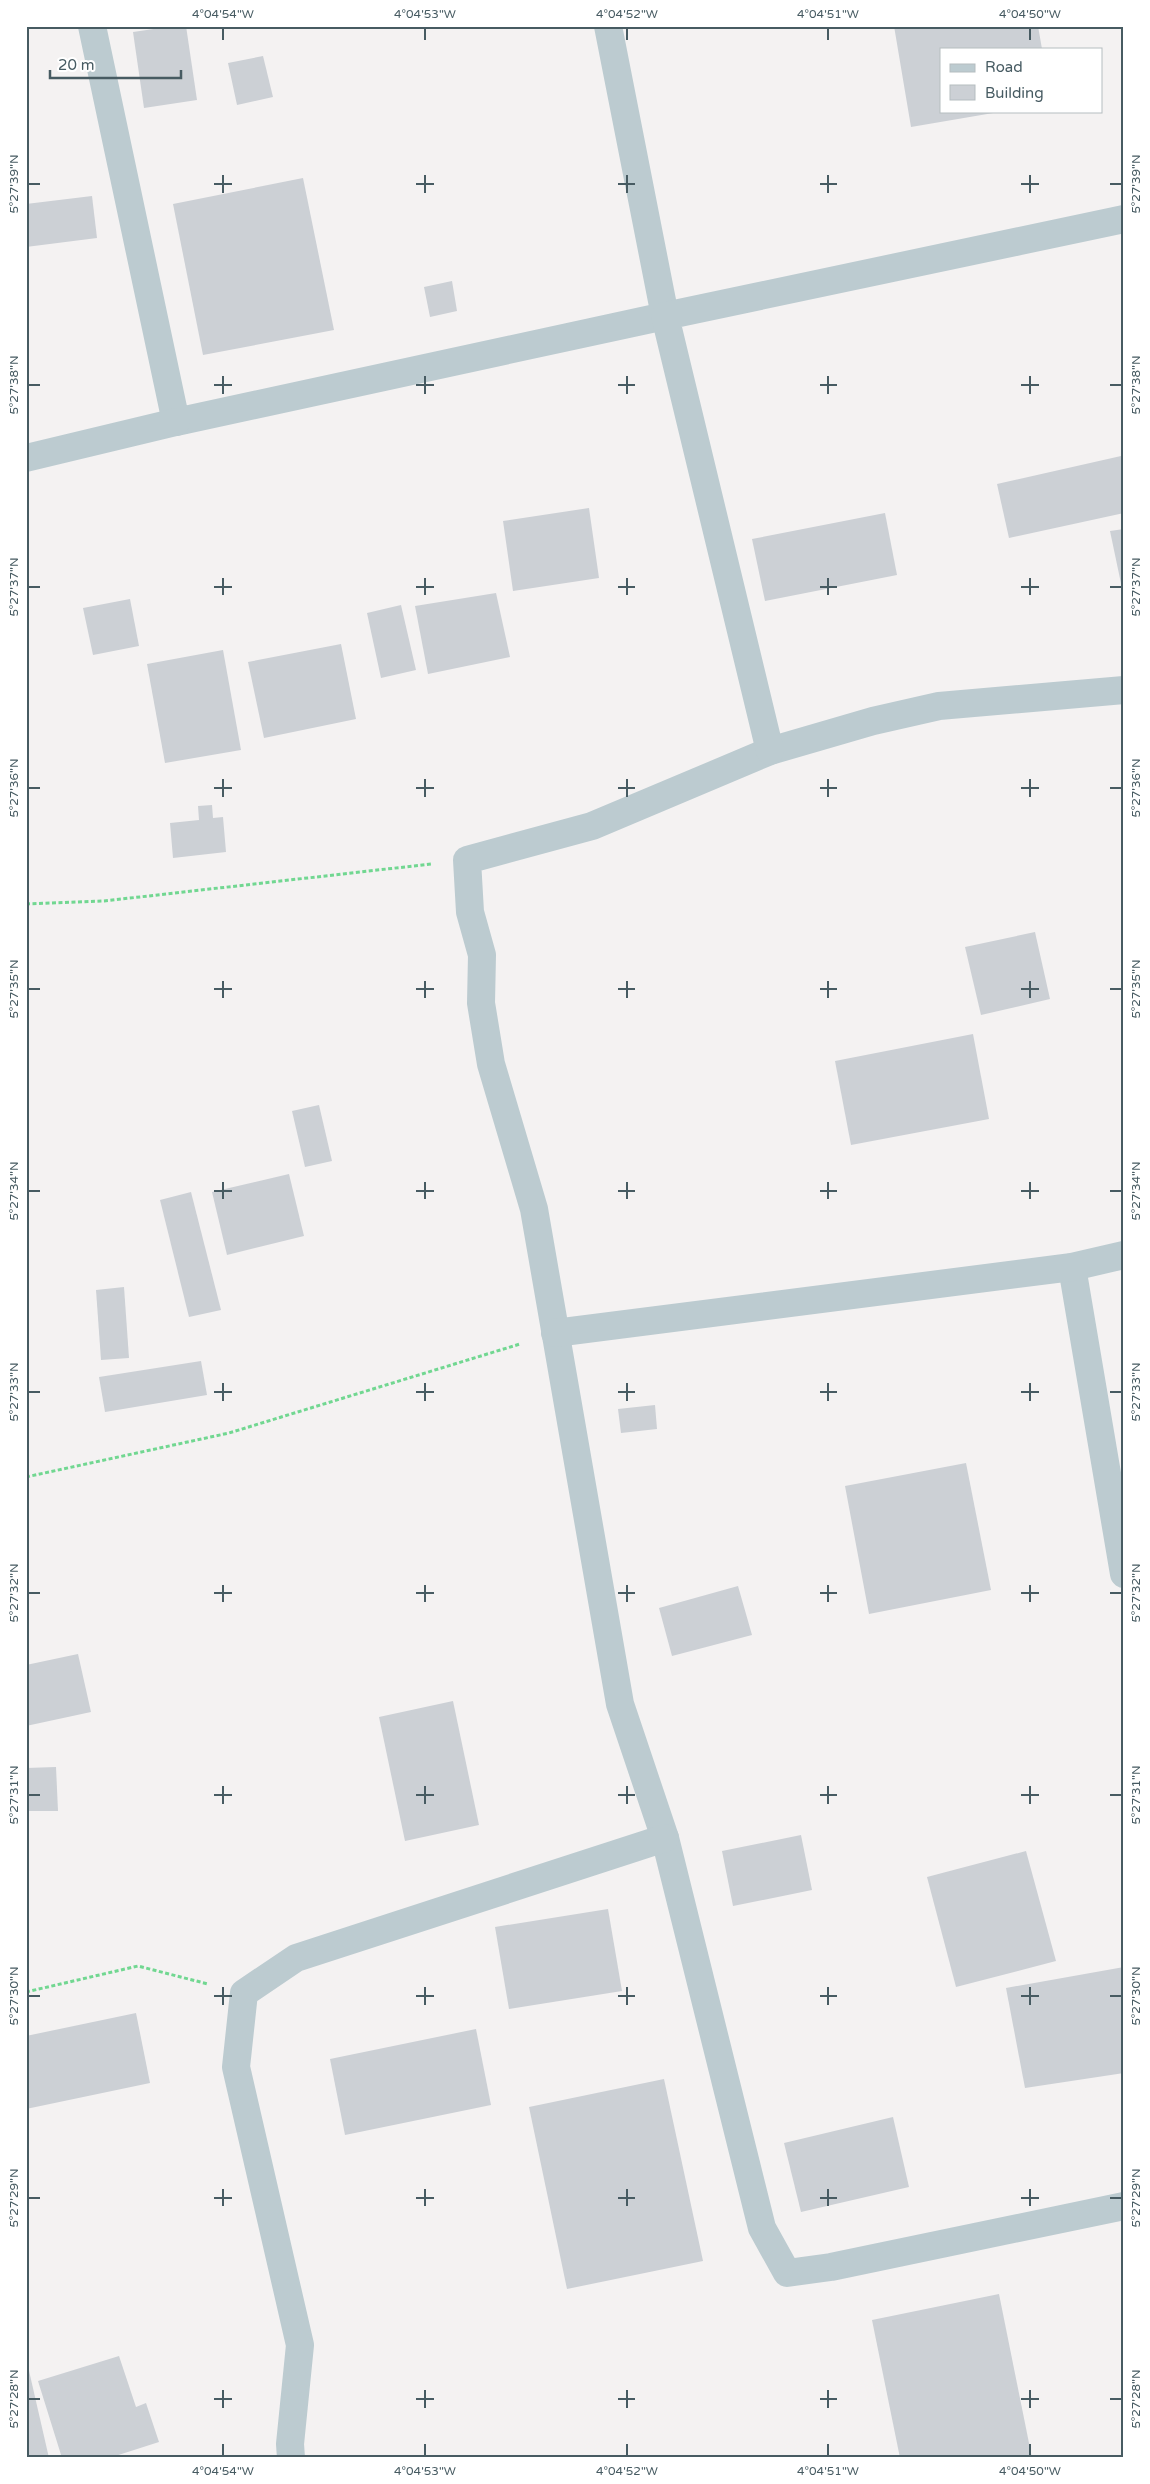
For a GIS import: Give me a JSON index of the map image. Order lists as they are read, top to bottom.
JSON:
{
  "legend": ["Road", "Building"],
  "scale_bar": "20 m",
  "coordinates": [
    "4°04'54\"W",
    "4°04'53\"W",
    "4°04'52\"W",
    "4°04'51\"W",
    "4°04'50\"W",
    "5°27'39\"N",
    "5°27'38\"N",
    "5°27'37\"N",
    "5°27'36\"N",
    "5°27'35\"N",
    "5°27'34\"N",
    "5°27'33\"N",
    "5°27'32\"N",
    "5°27'31\"N",
    "5°27'30\"N",
    "5°27'29\"N",
    "5°27'28\"N"
  ]
}
